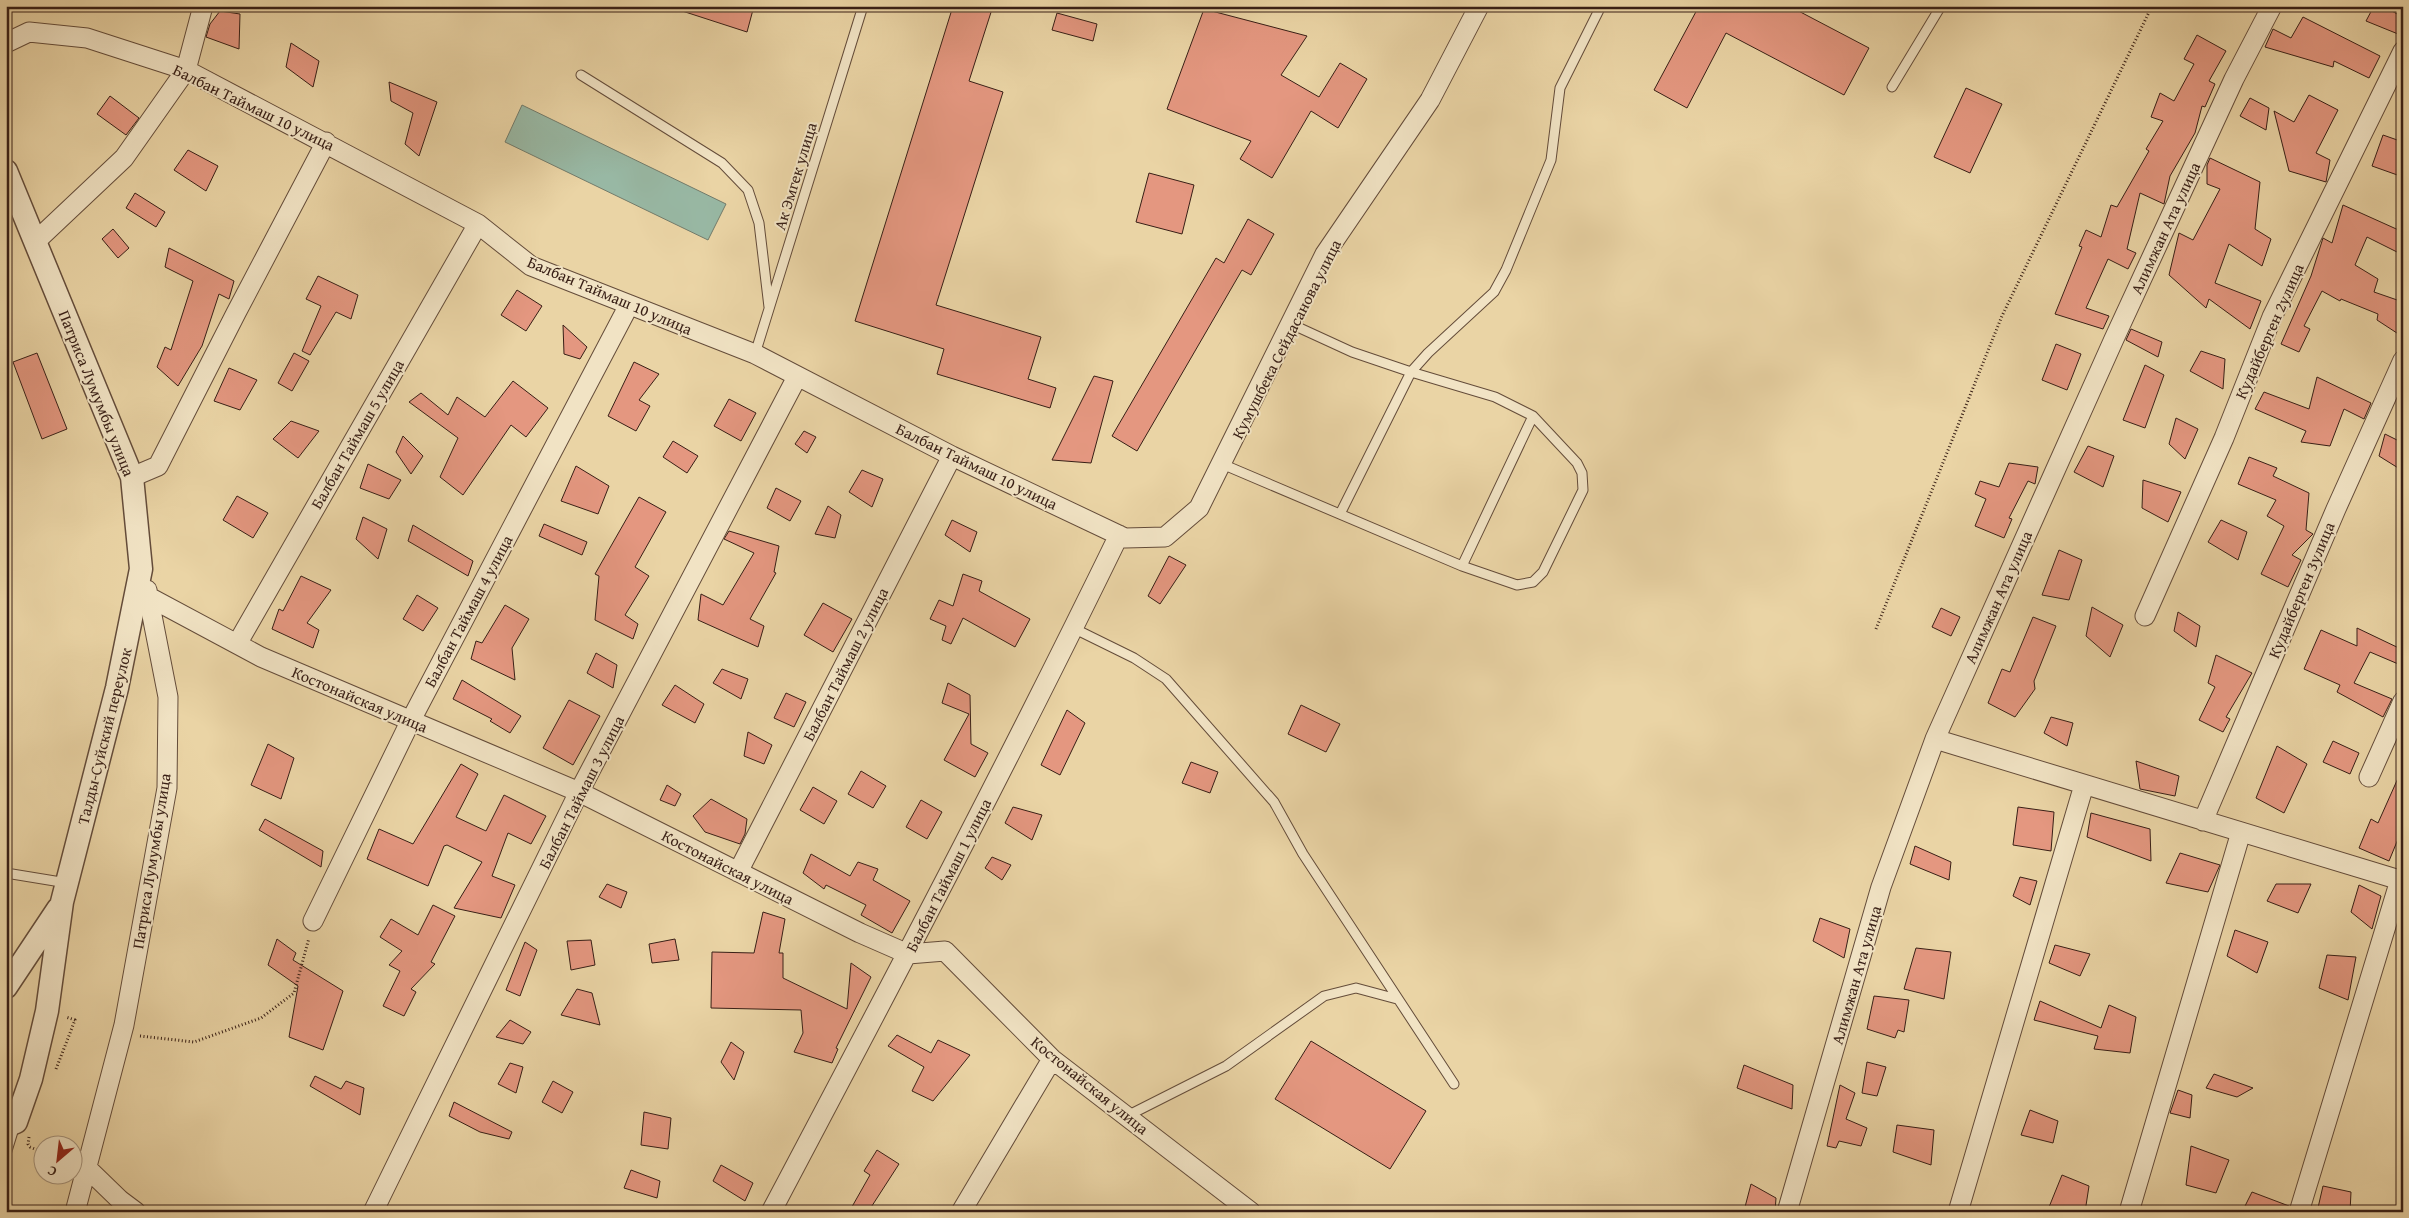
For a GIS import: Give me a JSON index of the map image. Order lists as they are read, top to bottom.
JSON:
{
  "streets": {
    "street": [
      "Балбан Таймаш 10 улица",
      "Алимжан Ата улица",
      "Кудайберген 2улица",
      "Кумушбека Сейдасанова улица",
      "Патриса Лумумбы улица",
      "Балбан Таймаш 5 улица",
      "Кудайберген 3улица",
      "Балбан Таймаш 4 улица",
      "Балбан Таймаш 2 улица",
      "Костонайская улица",
      "Талды-Суйский переулок",
      "Балбан Таймаш 3 улица",
      "Балбан Таймаш 1 улица"
    ],
    "lane": ["Ак Эмгек улица"]
  },
  "crossings": [
    ["Балбан Таймаш 10 улица", "Ак Эмгек улица"],
    ["Балбан Таймаш 10 улица", "Кумушбека Сейдасанова улица"],
    ["Балбан Таймаш 10 улица", "Балбан Таймаш 5 улица"],
    ["Балбан Таймаш 10 улица", "Балбан Таймаш 4 улица"],
    ["Балбан Таймаш 10 улица", "Балбан Таймаш 2 улица"],
    ["Балбан Таймаш 10 улица", "Балбан Таймаш 3 улица"],
    ["Балбан Таймаш 10 улица", "Балбан Таймаш 1 улица"],
    ["Патриса Лумумбы улица", "Костонайская улица"],
    ["Патриса Лумумбы улица", "Талды-Суйский переулок"],
    ["Балбан Таймаш 5 улица", "Костонайская улица"],
    ["Балбан Таймаш 4 улица", "Костонайская улица"],
    ["Балбан Таймаш 2 улица", "Костонайская улица"],
    ["Костонайская улица", "Балбан Таймаш 3 улица"],
    ["Костонайская улица", "Балбан Таймаш 1 улица"]
  ],
  "north": "bottom left"
}
